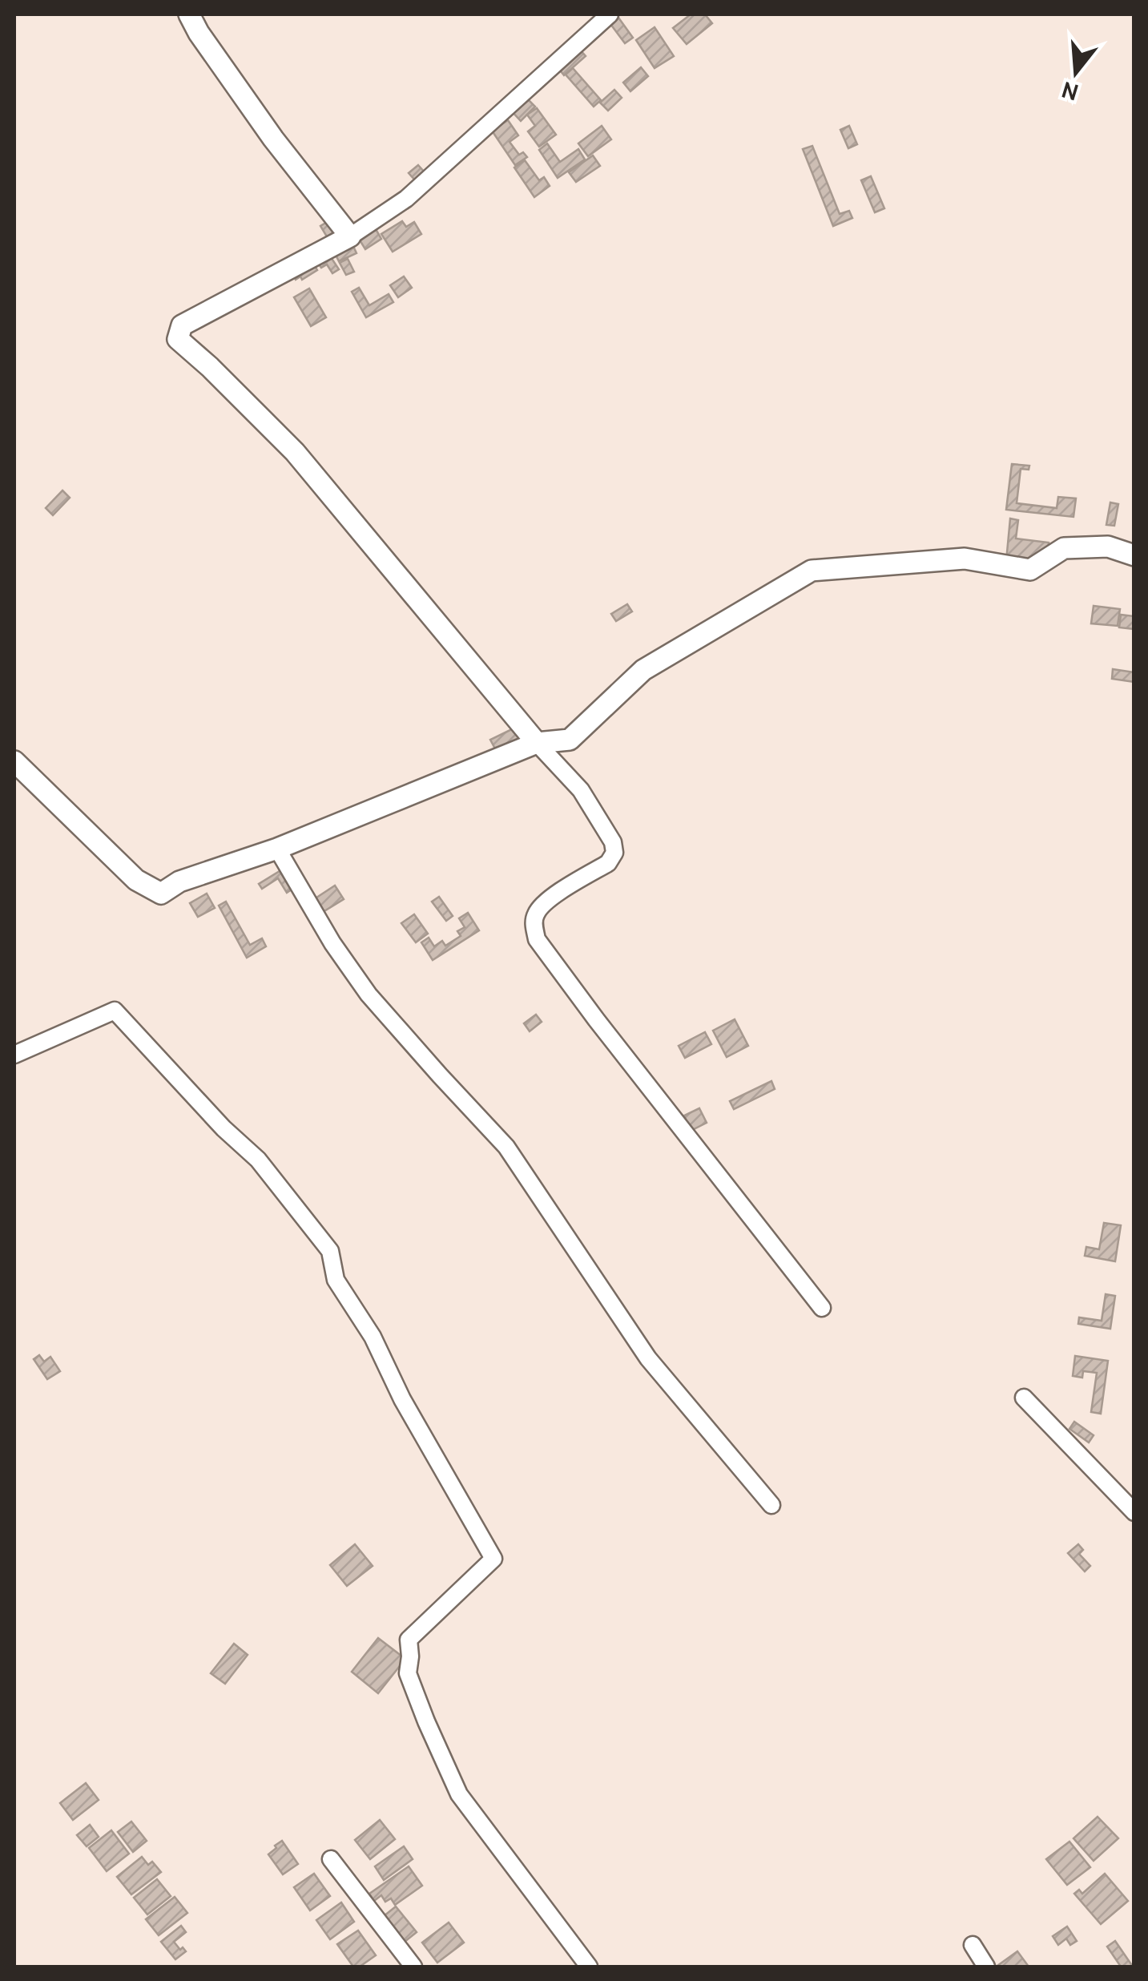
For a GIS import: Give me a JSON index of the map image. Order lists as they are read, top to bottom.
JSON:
{
  "north": "bottom"
}
